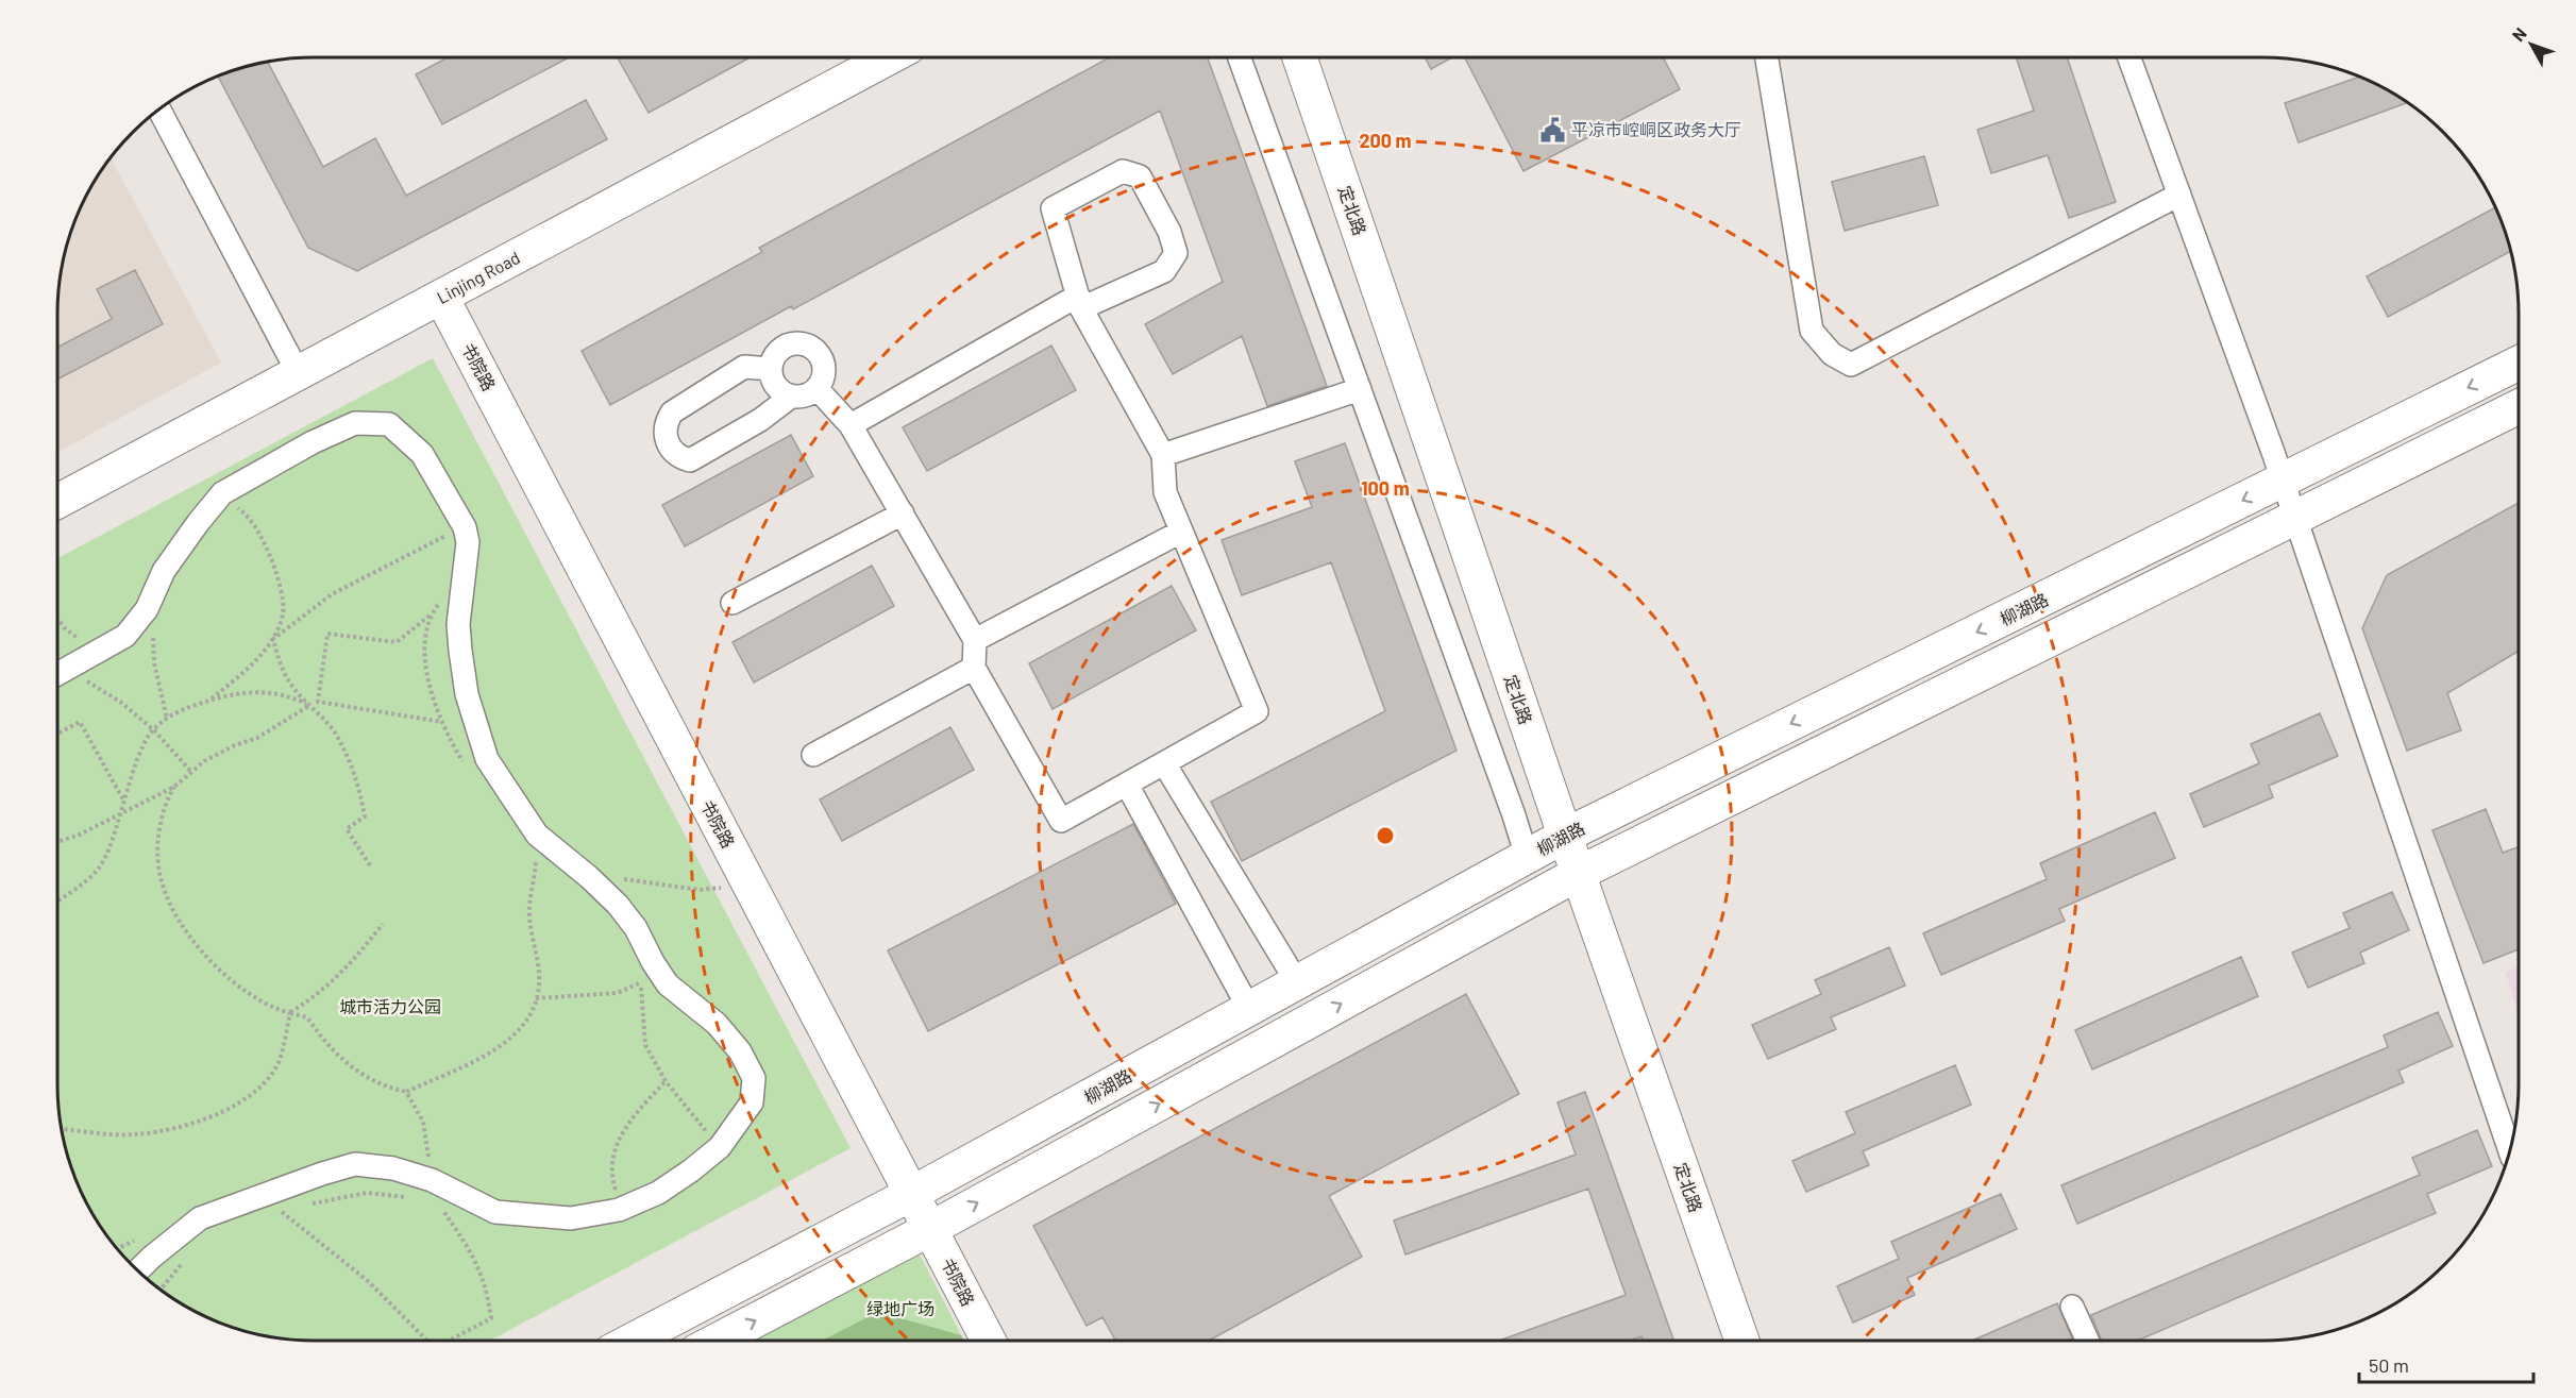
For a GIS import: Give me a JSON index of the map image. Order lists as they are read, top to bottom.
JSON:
{
  "streets": {
    "main road": [
      "定北路",
      "Linjing Road",
      "书院路",
      "柳湖路"
    ]
  },
  "crossings": [
    ["定北路", "柳湖路"],
    ["Linjing Road", "书院路"],
    ["书院路", "柳湖路"]
  ],
  "parks": ["城市活力公园", "绿地广场"],
  "places": {
    "public building": ["平凉市崆峒区政务大厅"]
  },
  "scale_bar": "50 m",
  "north": "top left",
  "rings": ["200 m", "100 m"]
}
